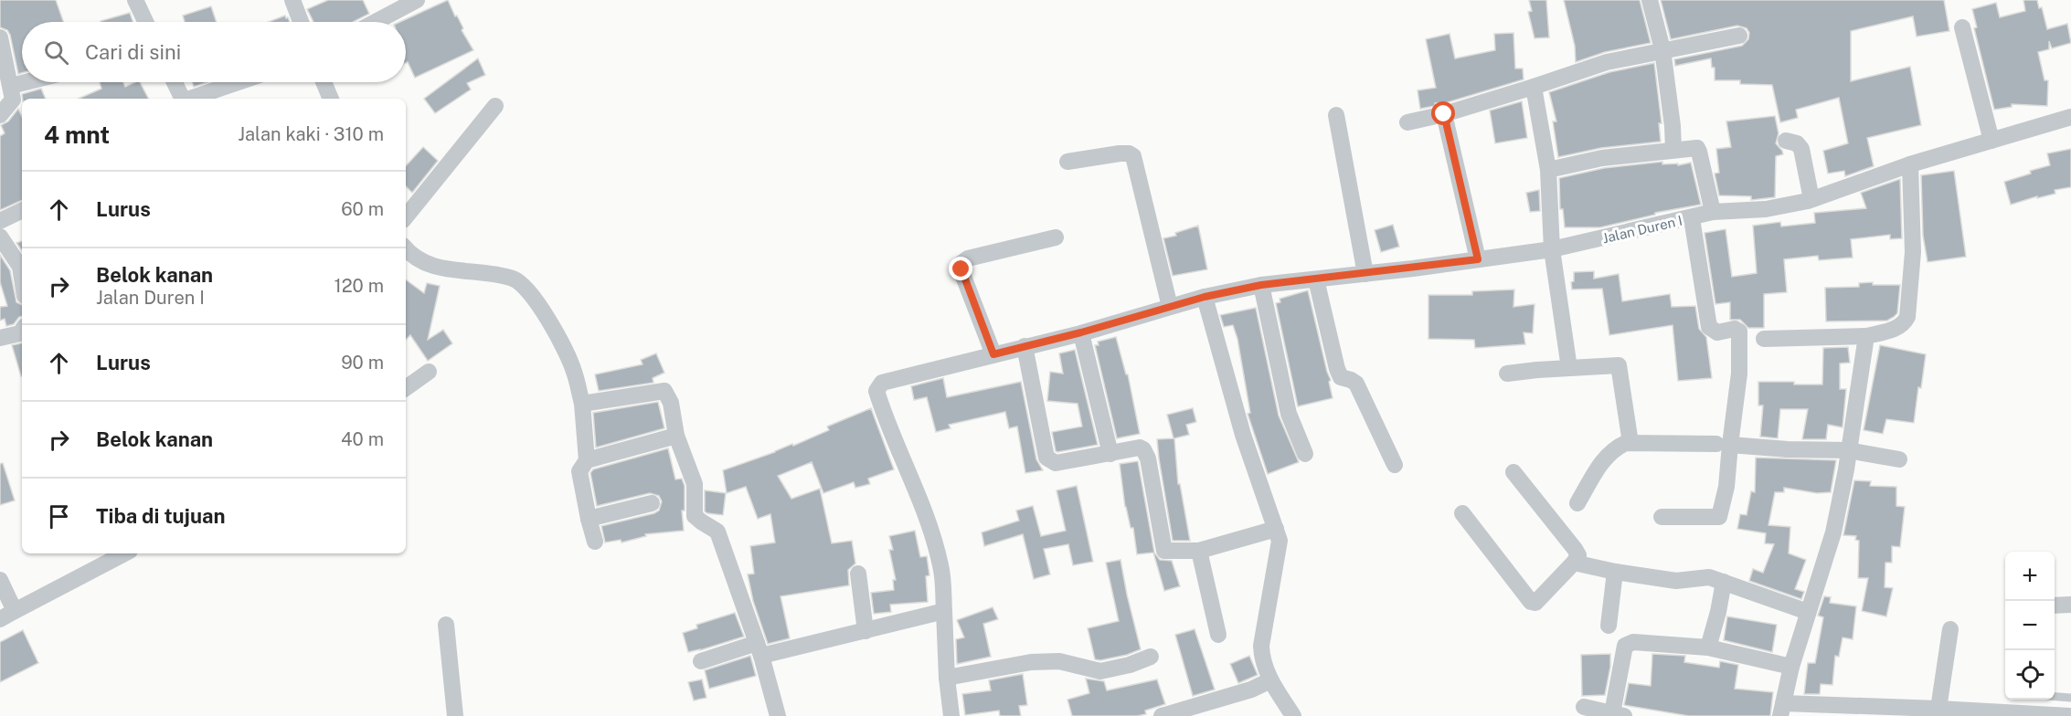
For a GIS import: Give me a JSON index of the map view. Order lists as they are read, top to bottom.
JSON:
{
  "streets": {
    "street": ["Jalan Duren I"]
  },
  "page": {
    "search": "Cari di sini",
    "heading": ["4 mnt", "Jalan kaki · 310 m"],
    "list": [
      ["Lurus", "60 m"],
      ["Belok kanan", "Jalan Duren I", "120 m"],
      ["Lurus", "90 m"],
      ["Belok kanan", "40 m"],
      "Tiba di tujuan"
    ],
    "map_buttons": ["+", "−"]
  }
}
